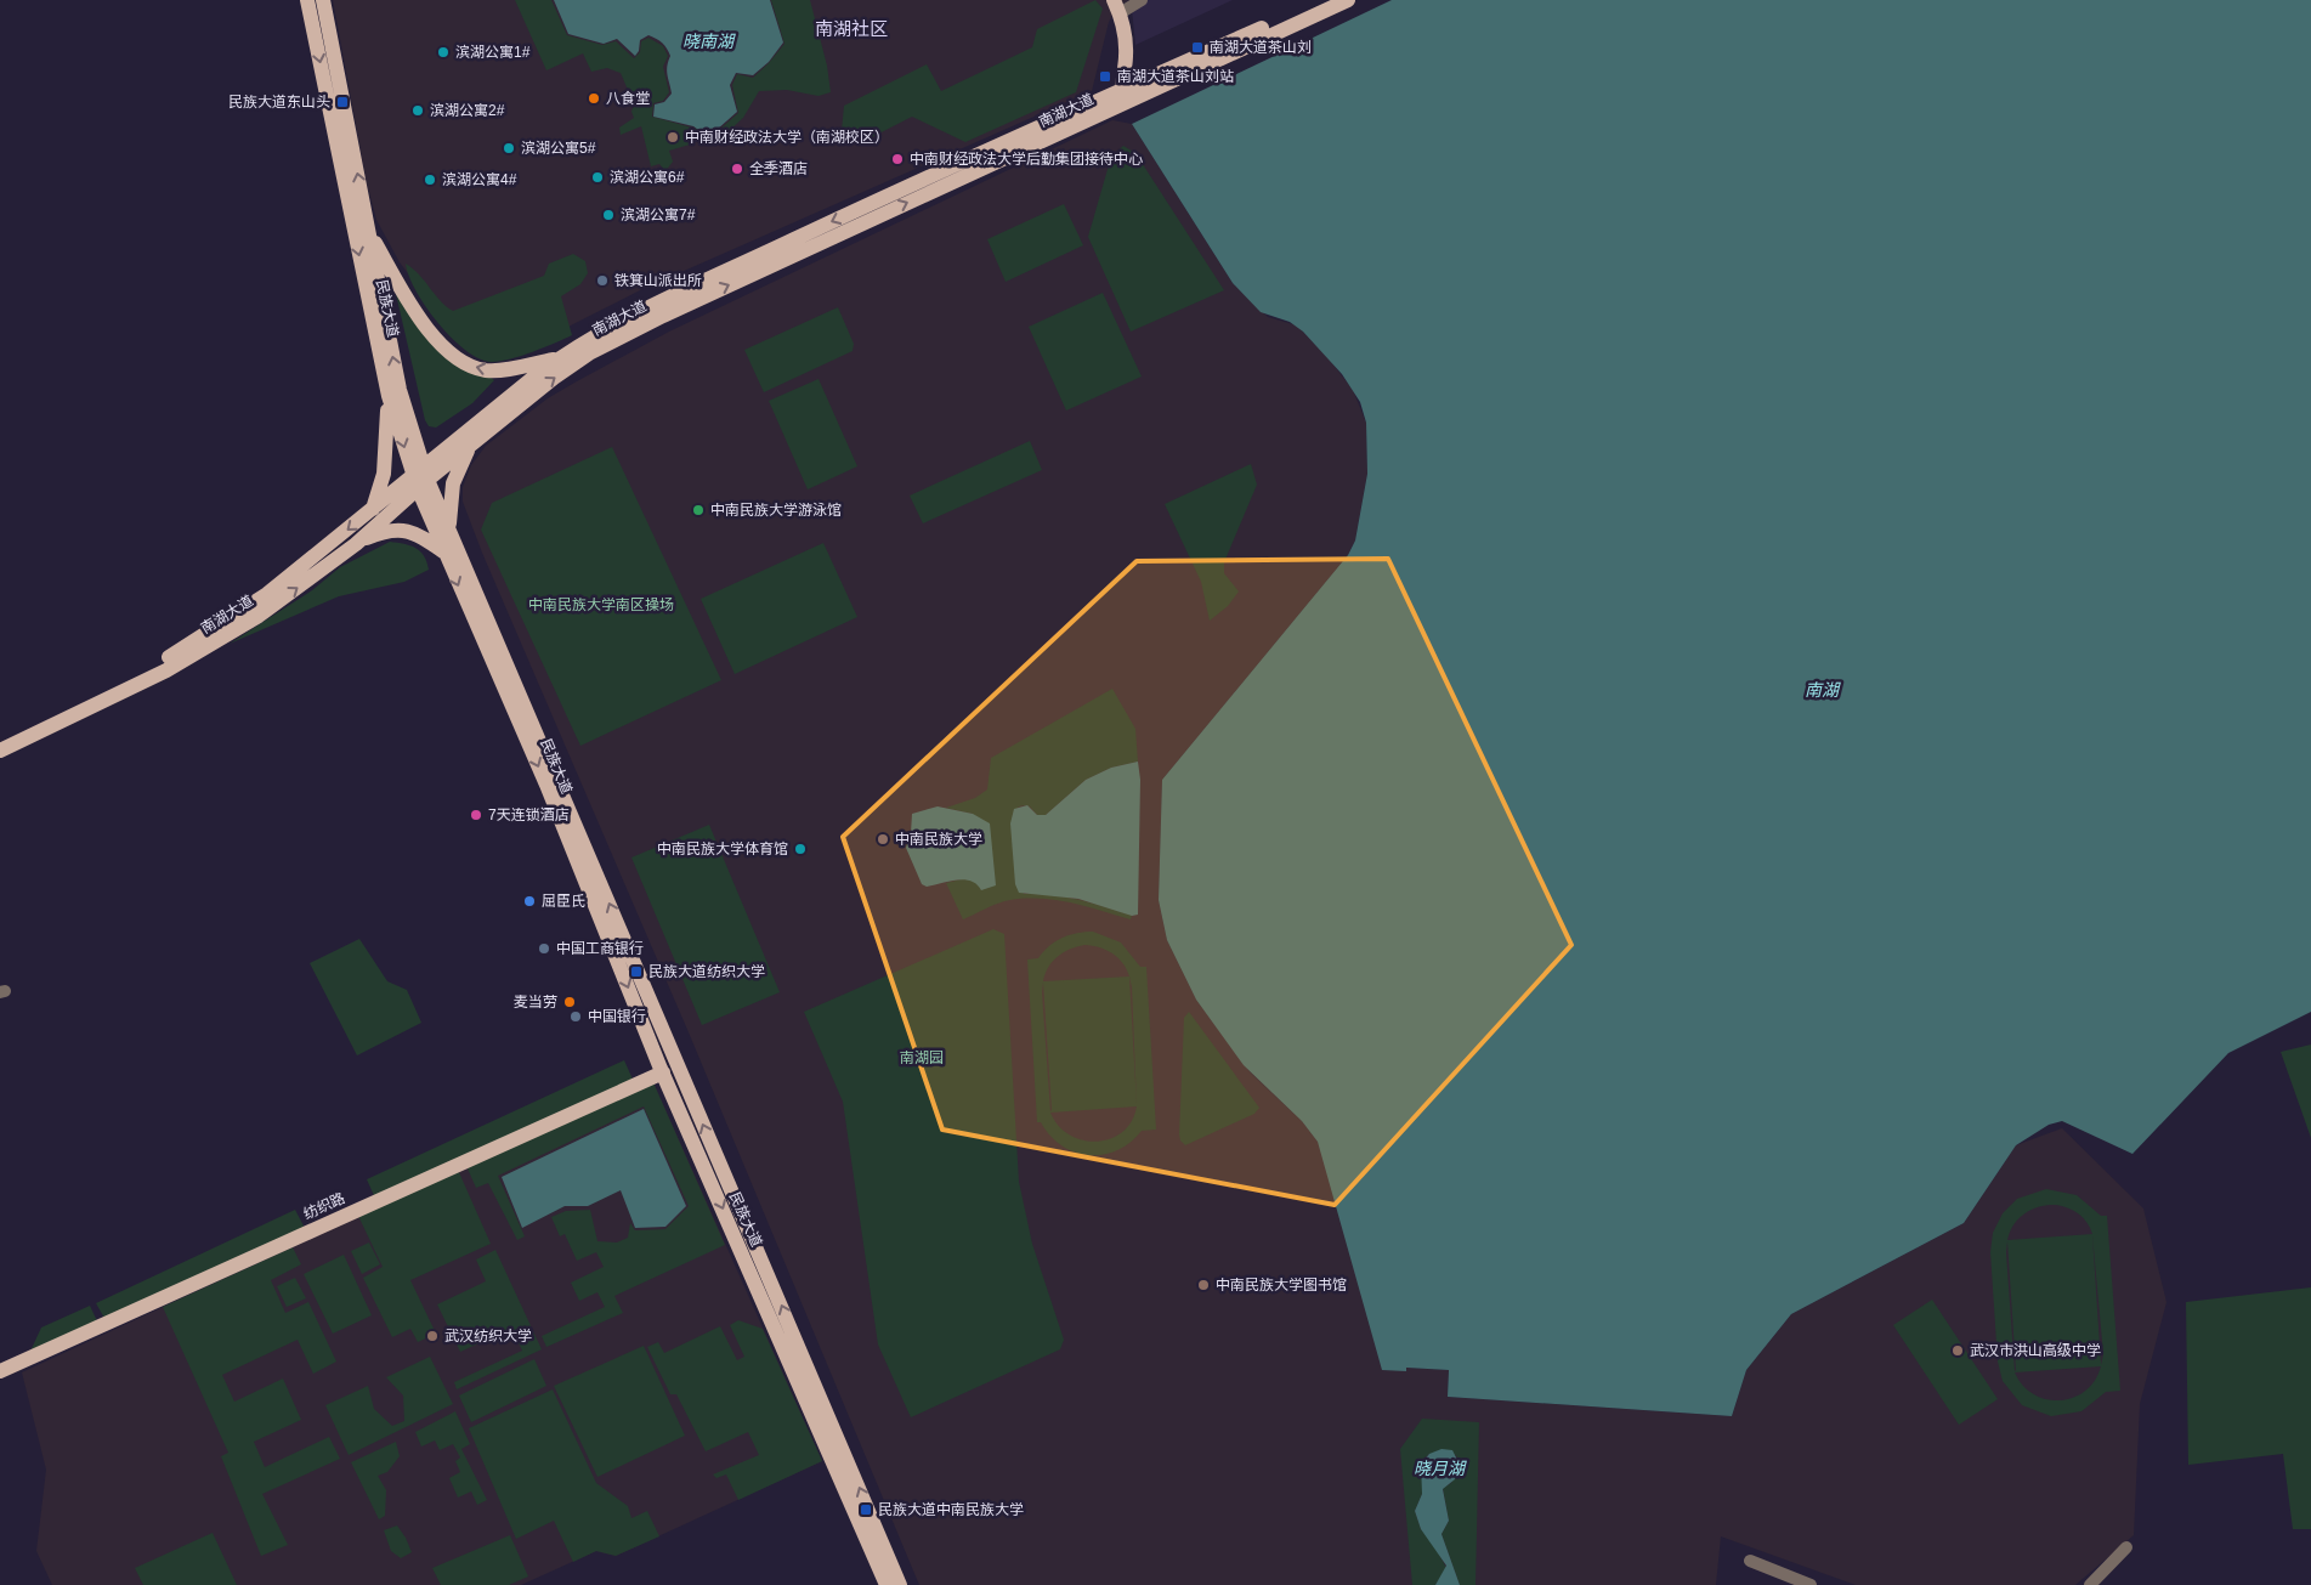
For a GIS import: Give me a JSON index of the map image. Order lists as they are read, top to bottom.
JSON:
{
  "streets": {
    "main road": ["南湖大道", "民族大道", "纺织路"]
  },
  "crossings": [
    ["南湖大道", "民族大道"],
    ["民族大道", "纺织路"]
  ],
  "districts": ["南湖社区"],
  "water": ["晓南湖", "南湖", "晓月湖"],
  "parks": ["中南民族大学南区操场", "南湖园"],
  "places": {
    "transit": [
      "南湖大道茶山刘",
      "南湖大道茶山刘站",
      "民族大道东山头",
      "民族大道纺织大学",
      "民族大道中南民族大学"
    ],
    "other": [
      "滨湖公寓1#",
      "八食堂",
      "滨湖公寓2#",
      "中南财经政法大学（南湖校区）",
      "滨湖公寓5#",
      "中南财经政法大学后勤集团接待中心",
      "全季酒店",
      "滨湖公寓6#",
      "滨湖公寓4#",
      "滨湖公寓7#",
      "铁箕山派出所",
      "中南民族大学游泳馆",
      "7天连锁酒店",
      "中南民族大学",
      "中南民族大学体育馆",
      "屈臣氏",
      "中国工商银行",
      "麦当劳",
      "中国银行",
      "中南民族大学图书馆",
      "武汉纺织大学",
      "武汉市洪山高级中学"
    ]
  }
}
